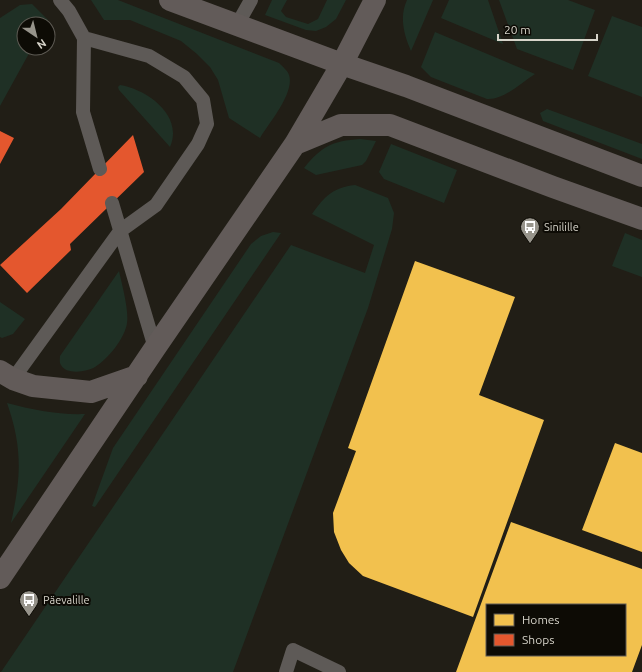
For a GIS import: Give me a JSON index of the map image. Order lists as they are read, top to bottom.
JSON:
{
  "places": {
    "bus stop": ["Sinilille", "Päevalille"]
  },
  "legend": ["Homes", "Shops"],
  "scale_bar": "20 m",
  "north": "bottom right"
}
